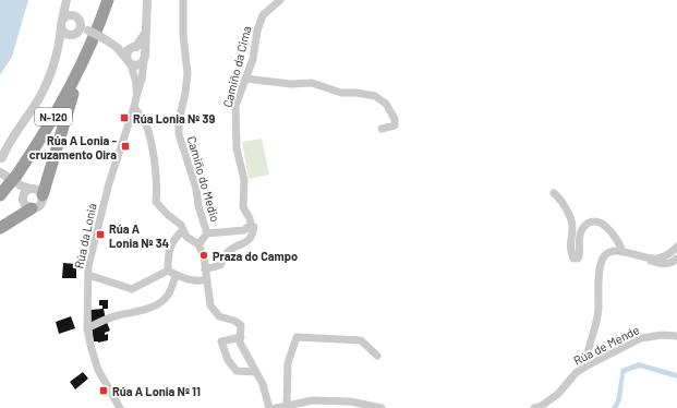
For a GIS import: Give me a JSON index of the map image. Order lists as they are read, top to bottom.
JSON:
{
  "streets": {
    "highway": ["N-120"],
    "street": [
      "Camiño da Cima",
      "Camiño do Medio",
      "Rúa da Lonia",
      "Rúa de Mende"
    ]
  },
  "places": {
    "transit": [
      "Rúa Lonia Nº 39",
      "Rúa A Lonia - cruzamento Oira",
      "Rúa A Lonia Nº 34",
      "Rúa A Lonia Nº 11"
    ],
    "other": ["Praza do Campo"]
  }
}
